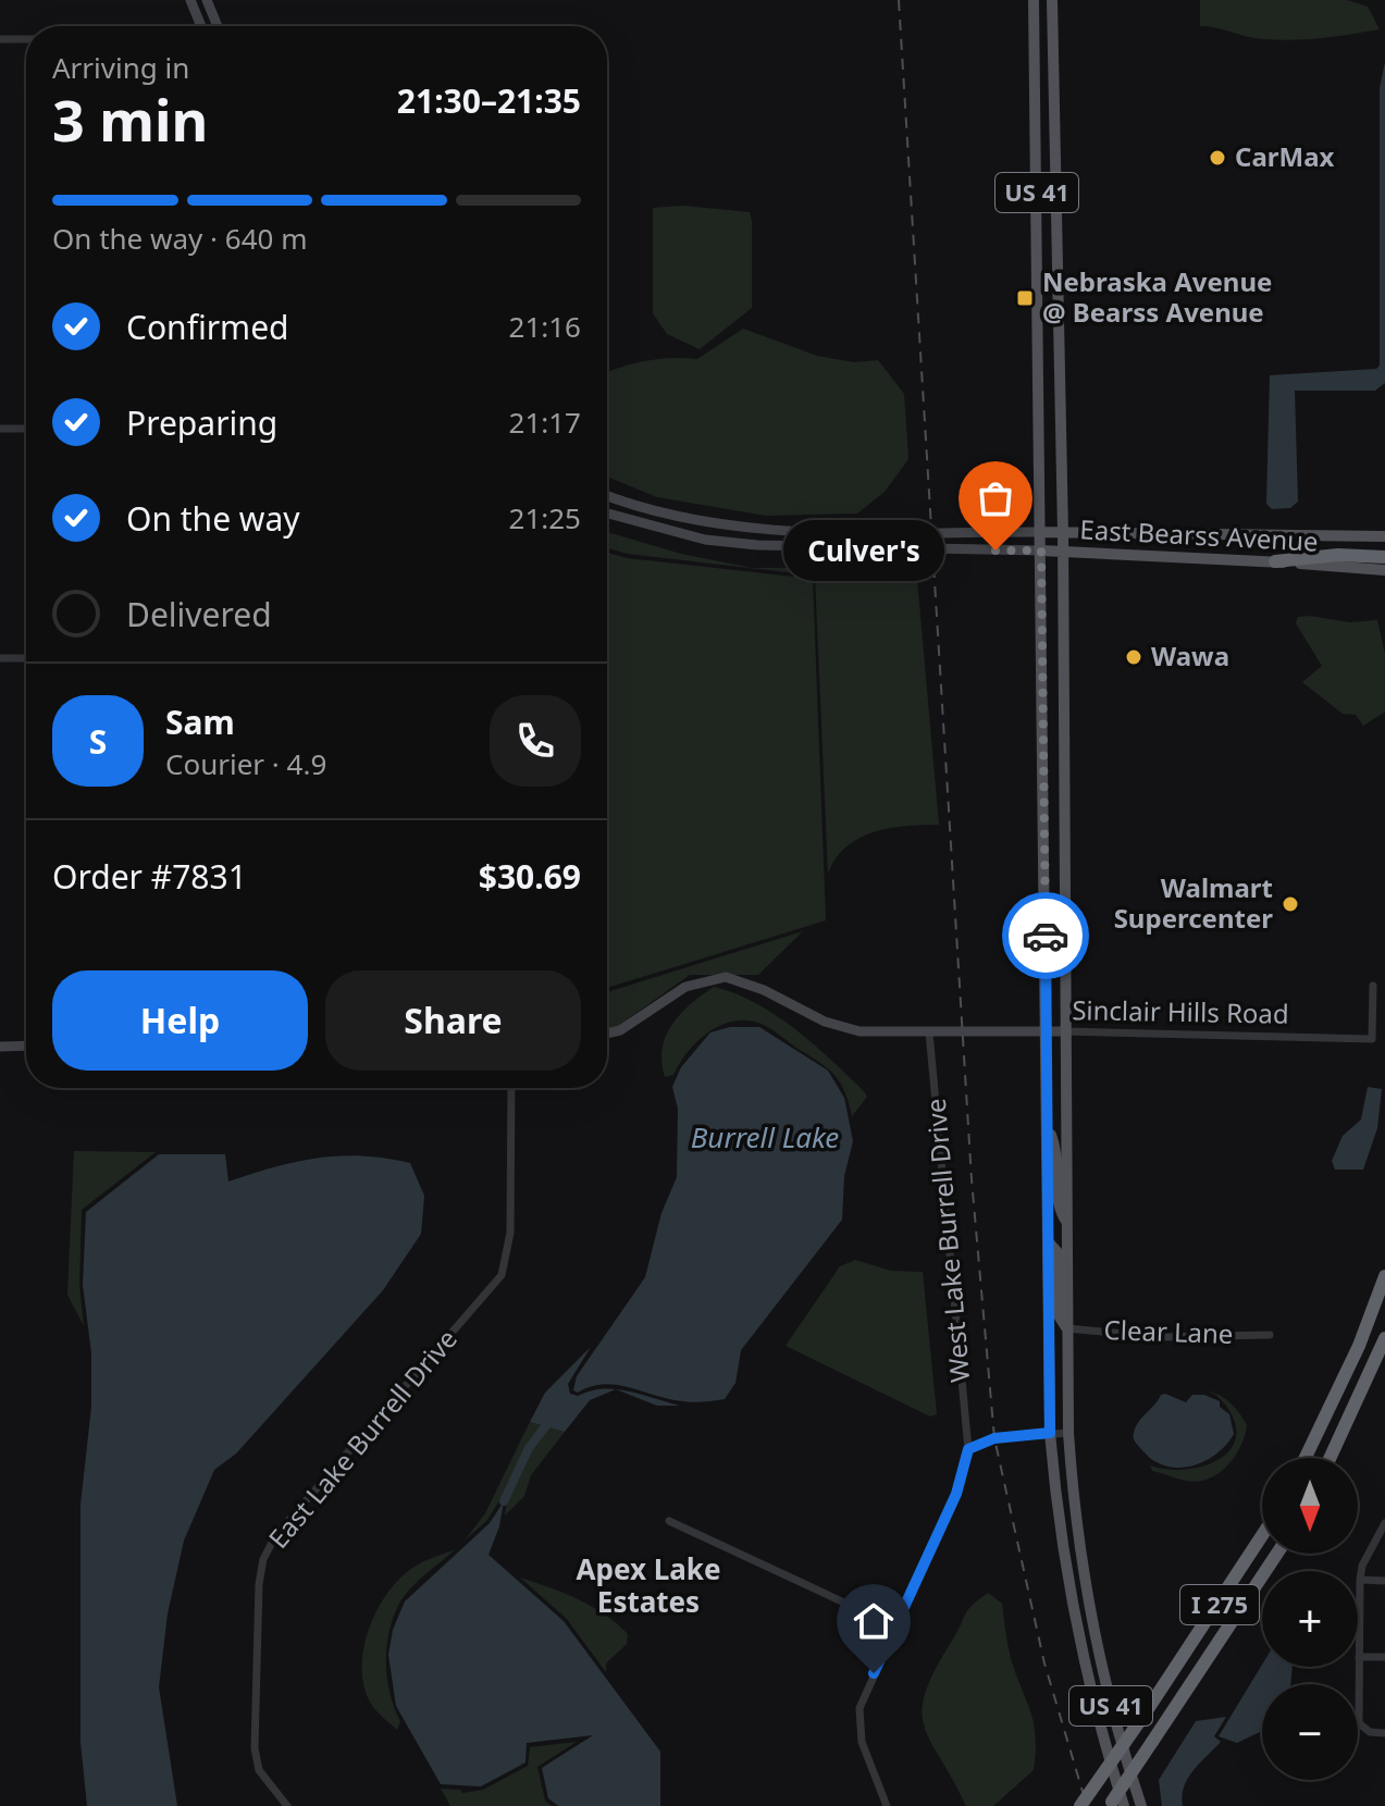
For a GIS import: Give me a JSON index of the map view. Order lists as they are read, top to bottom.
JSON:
{
  "streets": {
    "highway": ["I 275"],
    "main road": ["US 41", "East Bearss Avenue", "Sinclair Hills Road"],
    "street": ["West Lake Burrell Drive", "Clear Lane", "East Lake Burrell Drive"]
  },
  "crossings": [
    ["US 41", "East Bearss Avenue"],
    ["US 41", "Sinclair Hills Road"],
    ["US 41", "Clear Lane"],
    ["Sinclair Hills Road", "West Lake Burrell Drive"]
  ],
  "districts": ["Apex Lake Estates"],
  "water": ["Burrell Lake"],
  "places": {
    "other": [
      "CarMax",
      "Culver's",
      "Wawa",
      "Walmart Supercenter"
    ],
    "transit": ["Nebraska Avenue @ Bearss Avenue"]
  },
  "north": "bottom",
  "page": {
    "heading": ["3 min", "Arriving in", "21:30–21:35"],
    "panel": [
      "Sam",
      "Courier · 4.9",
      "Order #7831",
      "$30.69"
    ],
    "bar": "On the way · 640 m",
    "list": [
      ["Confirmed", "21:16"],
      ["Preparing", "21:17"],
      ["On the way", "21:25"],
      "Delivered"
    ],
    "bubble": "Culver's",
    "round": "S",
    "buttons": ["Help", "Share"],
    "map_buttons": ["+", "−"]
  }
}
